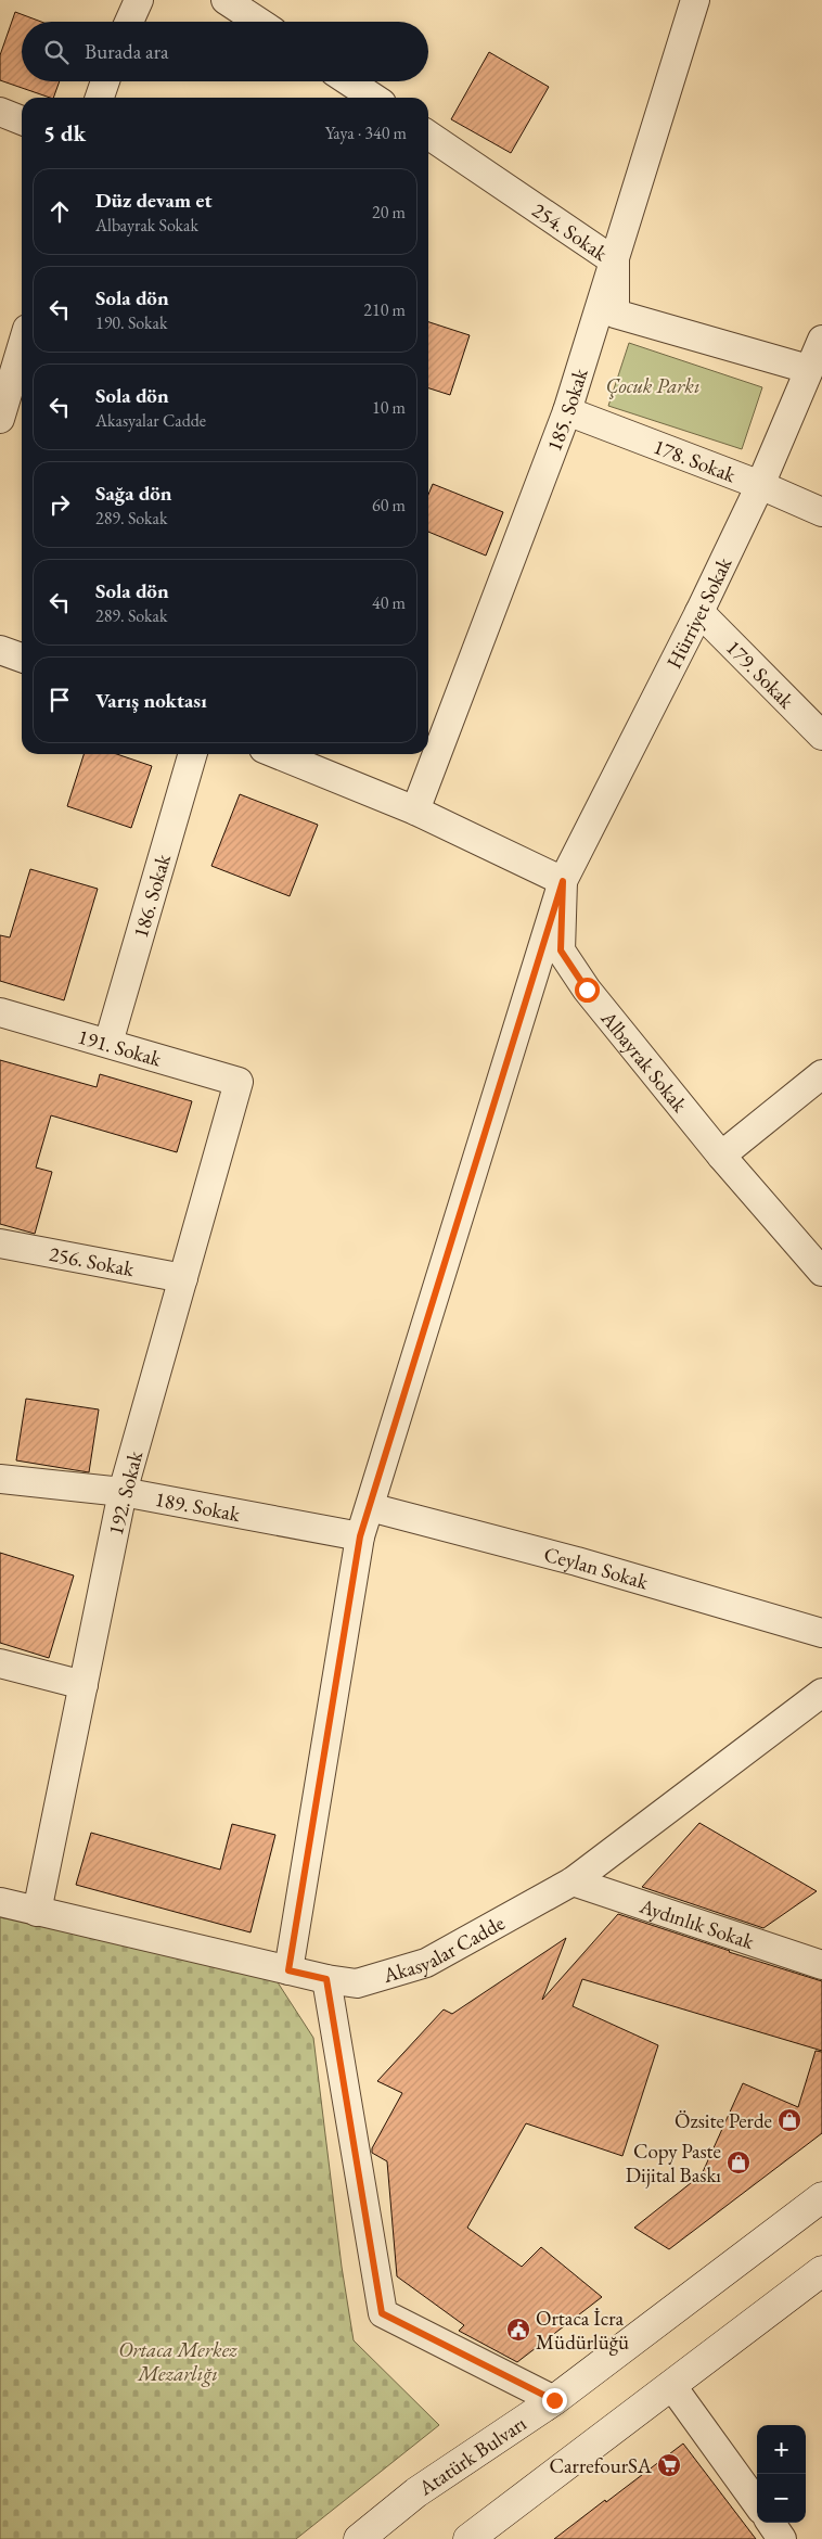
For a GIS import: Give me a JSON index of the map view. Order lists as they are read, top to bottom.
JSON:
{
  "streets": {
    "main road": ["Atatürk Bulvarı"],
    "street": [
      "254. Sokak",
      "185. Sokak",
      "178. Sokak",
      "Hürriyet Sokak",
      "179. Sokak",
      "186. Sokak",
      "191. Sokak",
      "Albayrak Sokak",
      "256. Sokak",
      "192. Sokak",
      "189. Sokak",
      "Ceylan Sokak",
      "Aydınlık Sokak",
      "Akasyalar Cadde"
    ]
  },
  "crossings": [
    ["254. Sokak", "185. Sokak"],
    ["254. Sokak", "Hürriyet Sokak"],
    ["185. Sokak", "178. Sokak"],
    ["178. Sokak", "Hürriyet Sokak"],
    ["Hürriyet Sokak", "179. Sokak"],
    ["Hürriyet Sokak", "Albayrak Sokak"],
    ["Hürriyet Sokak", "189. Sokak"],
    ["Hürriyet Sokak", "Ceylan Sokak"],
    ["Hürriyet Sokak", "Akasyalar Cadde"],
    ["186. Sokak", "191. Sokak"],
    ["191. Sokak", "192. Sokak"],
    ["256. Sokak", "192. Sokak"],
    ["192. Sokak", "189. Sokak"],
    ["192. Sokak", "Akasyalar Cadde"],
    ["Aydınlık Sokak", "Akasyalar Cadde"]
  ],
  "parks": ["Çocuk Parkı", "Ortaca Merkez Mezarlığı"],
  "places": {
    "shop": ["Özsite Perde", "Copy Paste Dijital Baskı"],
    "public building": ["Ortaca İcra Müdürlüğü"],
    "supermarket": ["CarrefourSA"]
  },
  "page": {
    "search": "Burada ara",
    "heading": ["5 dk", "Yaya · 340 m"],
    "list": [
      ["Düz devam et", "Albayrak Sokak", "20 m"],
      ["Sola dön", "190. Sokak", "210 m"],
      ["Sola dön", "Akasyalar Cadde", "10 m"],
      ["Sağa dön", "289. Sokak", "60 m"],
      ["Sola dön", "289. Sokak", "40 m"],
      "Varış noktası"
    ],
    "map_buttons": ["+", "−"]
  }
}
